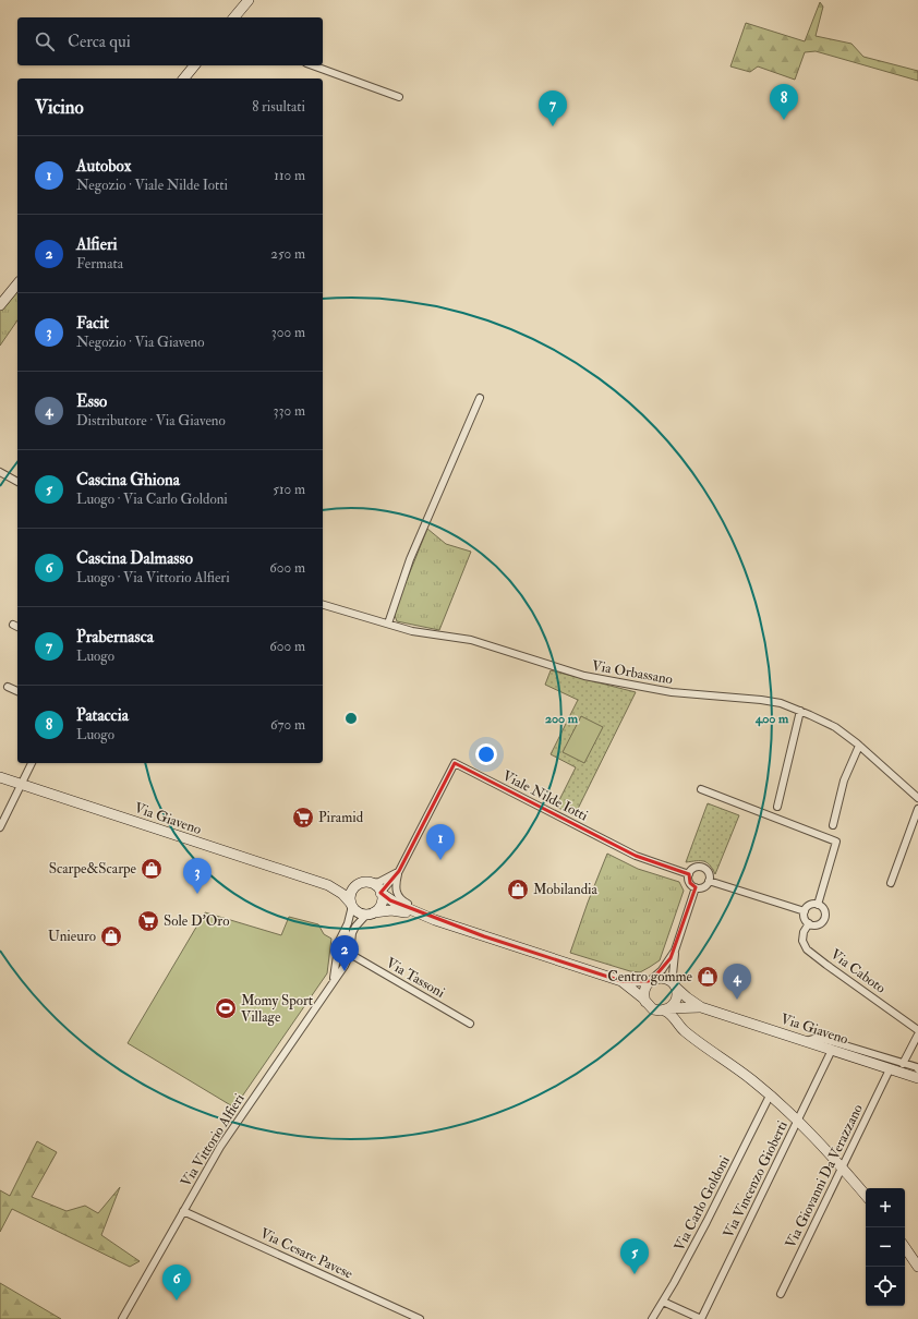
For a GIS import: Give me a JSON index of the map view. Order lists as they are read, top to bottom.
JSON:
{
  "streets": {
    "main road": ["Via Giaveno"],
    "street": [
      "Via Orbassano",
      "Viale Nilde Iotti",
      "Via Caboto",
      "Via Tassoni",
      "Via Vittorio Alfieri",
      "Via Giovanni Da Verazzano",
      "Via Vincenzo Gioberti",
      "Via Carlo Goldoni",
      "Via Cesare Pavese"
    ]
  },
  "crossings": [
    ["Viale Nilde Iotti", "Via Giaveno"],
    ["Viale Nilde Iotti", "Via Caboto"],
    ["Via Giaveno", "Via Vittorio Alfieri"],
    ["Via Giaveno", "Via Giovanni Da Verazzano"],
    ["Via Giaveno", "Via Vincenzo Gioberti"],
    ["Via Tassoni", "Via Vittorio Alfieri"],
    ["Via Vittorio Alfieri", "Via Cesare Pavese"]
  ],
  "places": {
    "supermarket": ["Piramid", "Sole D'Oro"],
    "shop": [
      "Scarpe&Scarpe",
      "Mobilandia",
      "Unieuro",
      "Centro gomme"
    ],
    "sports": ["Momy Sport Village"]
  },
  "page": {
    "search": "Cerca qui",
    "heading": ["Vicino", "8 risultati"],
    "pins": [
      "8",
      "7",
      "1",
      "3",
      "2",
      "4",
      "5",
      "6"
    ],
    "list": [
      {
        "mark": "1",
        "name": "Autobox",
        "note": "Negozio · Viale Nilde Iotti",
        "value": "110 m"
      },
      {
        "mark": "2",
        "name": "Alfieri",
        "note": "Fermata",
        "value": "250 m"
      },
      {
        "mark": "3",
        "name": "Facit",
        "note": "Negozio · Via Giaveno",
        "value": "300 m"
      },
      {
        "mark": "4",
        "name": "Esso",
        "note": "Distributore · Via Giaveno",
        "value": "330 m"
      },
      {
        "mark": "5",
        "name": "Cascina Ghiona",
        "note": "Luogo · Via Carlo Goldoni",
        "value": "510 m"
      },
      {
        "mark": "6",
        "name": "Cascina Dalmasso",
        "note": "Luogo · Via Vittorio Alfieri",
        "value": "600 m"
      },
      {
        "mark": "7",
        "name": "Prabernasca",
        "note": "Luogo",
        "value": "600 m"
      },
      {
        "mark": "8",
        "name": "Pataccia",
        "note": "Luogo",
        "value": "670 m"
      }
    ],
    "map_buttons": ["+", "−"]
  },
  "rings": ["200 m", "400 m"]
}
